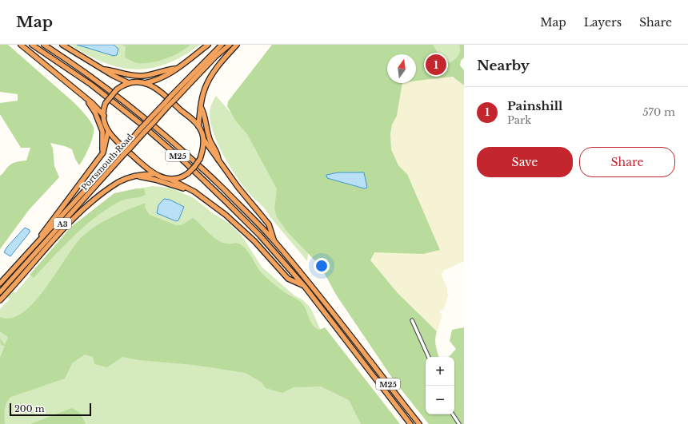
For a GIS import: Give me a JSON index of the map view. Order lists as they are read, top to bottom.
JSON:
{
  "streets": {
    "highway": ["M25", "Portsmouth Road", "A3"]
  },
  "crossings": [
    ["M25", "A3"],
    ["Portsmouth Road", "A3"]
  ],
  "scale_bar": "200 m",
  "north": "top",
  "page": {
    "header": "Map",
    "nav": ["Map", "Layers", "Share"],
    "heading": "Nearby",
    "pins": "1",
    "list": [
      {
        "mark": "1",
        "name": "Painshill",
        "note": "Park",
        "value": "570 m"
      }
    ],
    "buttons": ["Save", "Share"],
    "map_buttons": ["+", "−"],
    "scale": "200 m"
  }
}
